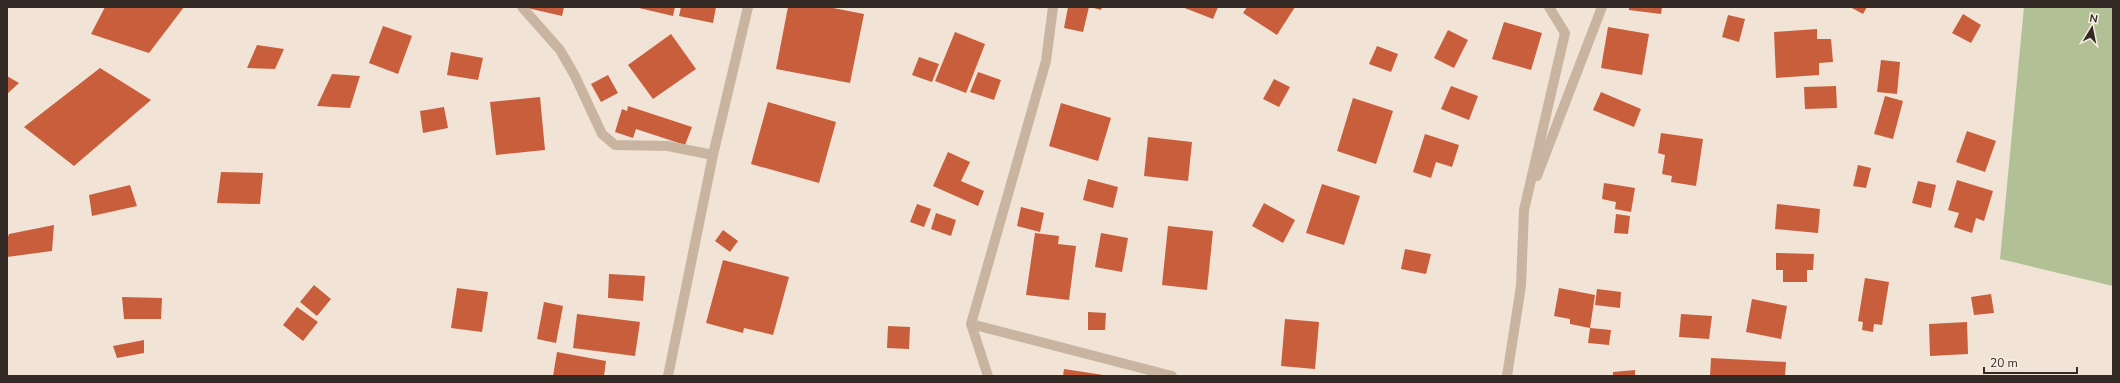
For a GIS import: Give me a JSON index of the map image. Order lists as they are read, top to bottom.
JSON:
{
  "scale_bar": "20 m",
  "north": "top"
}
